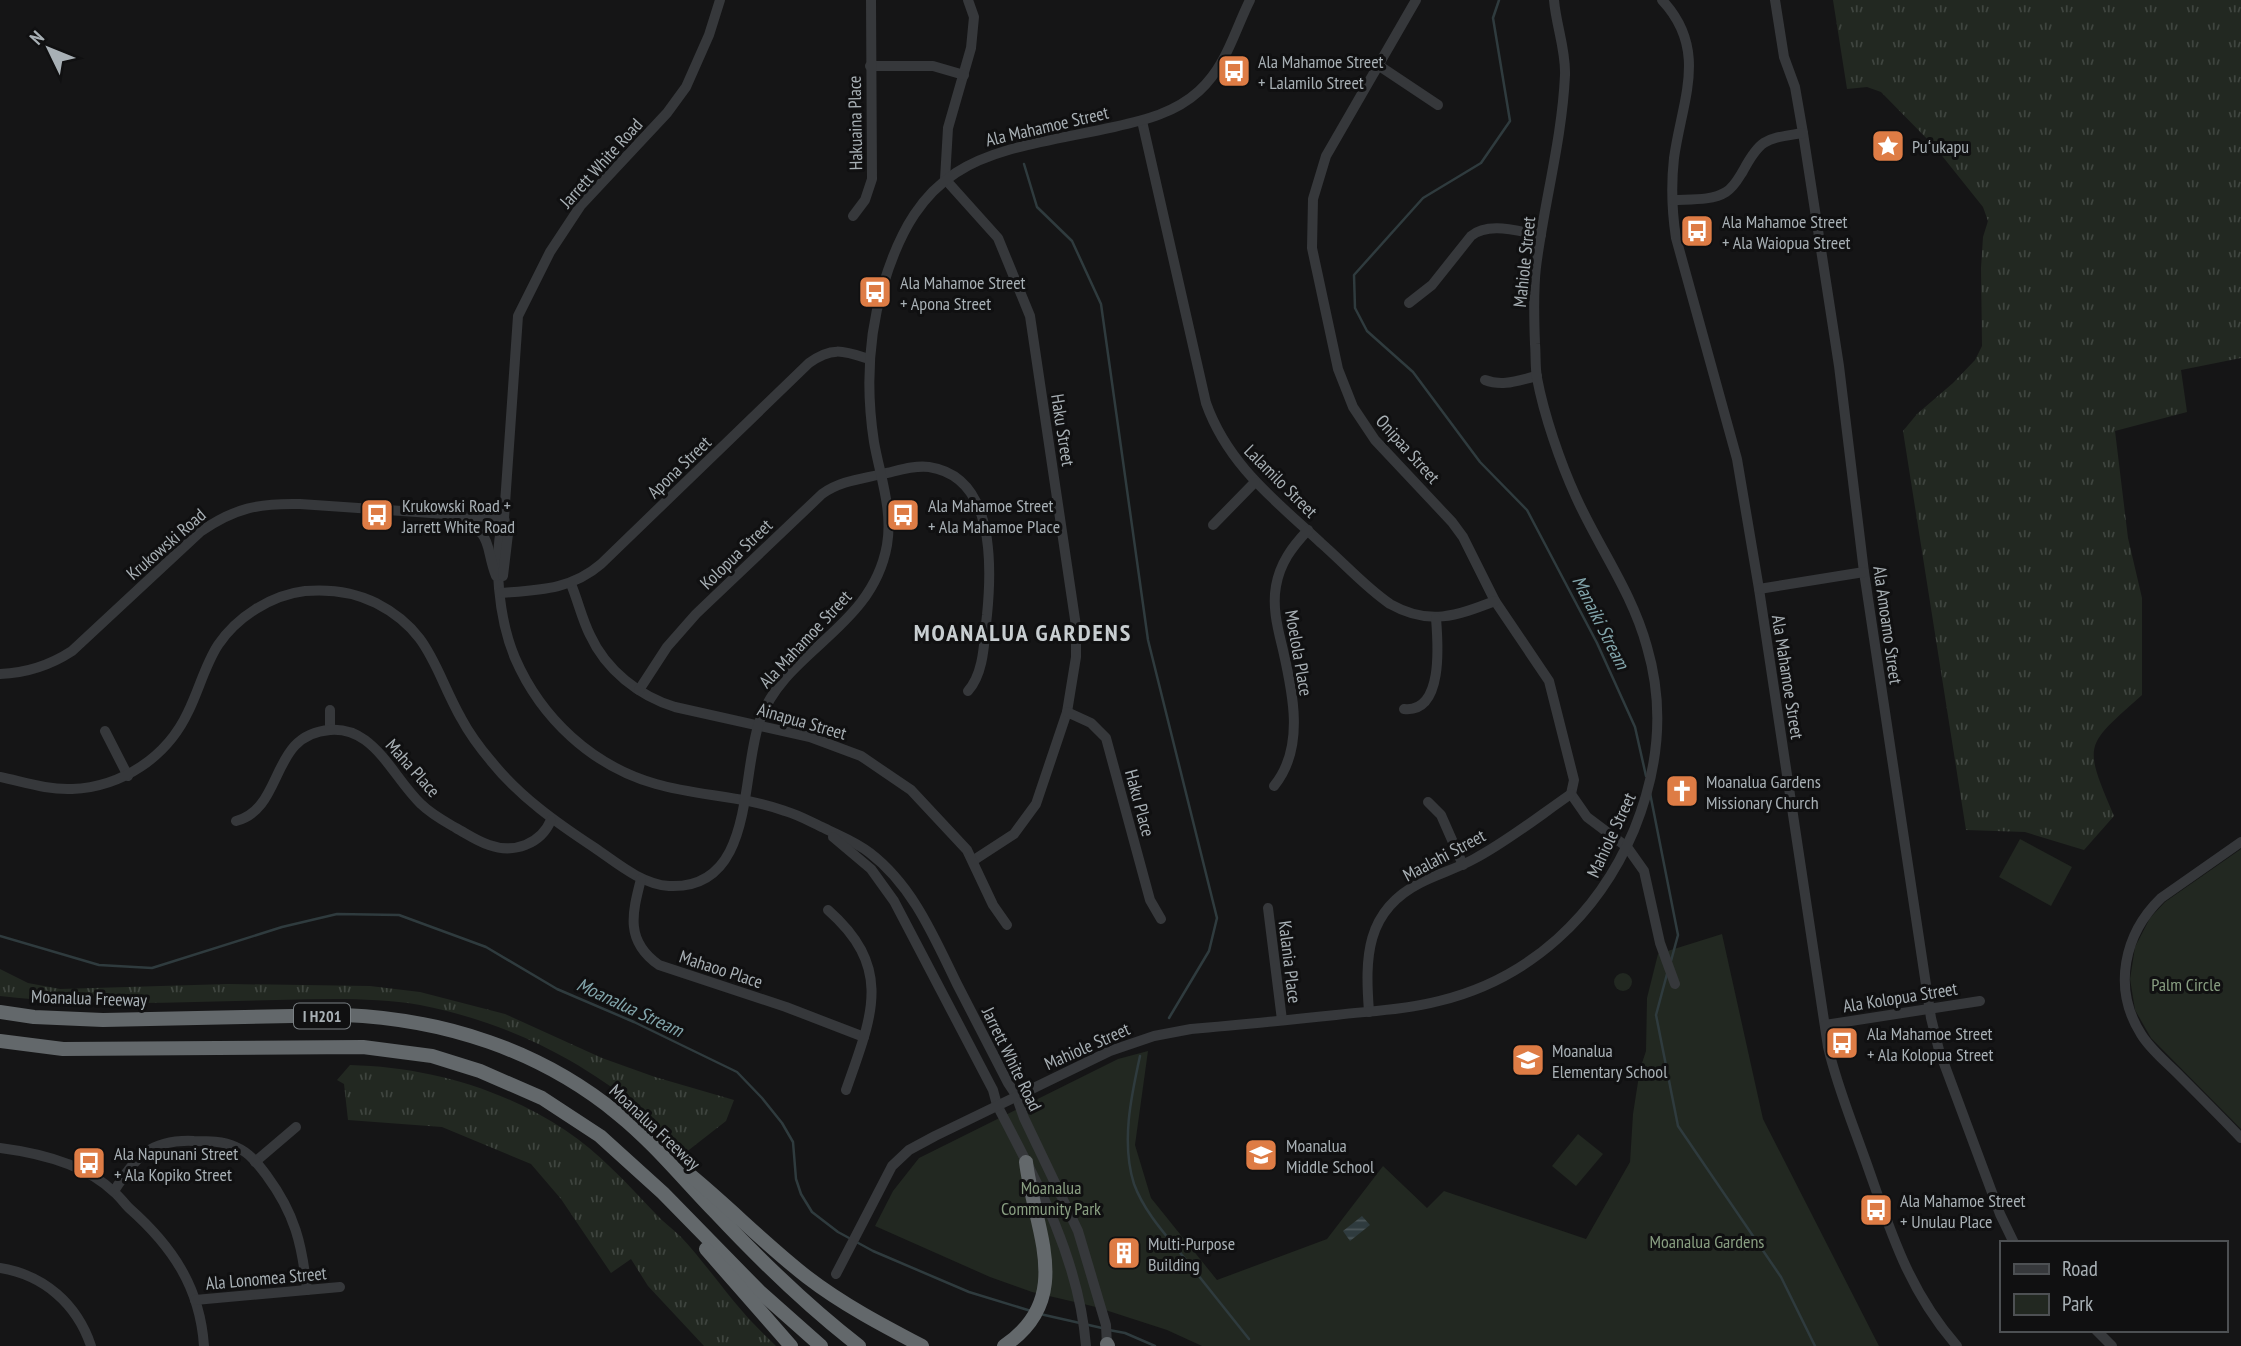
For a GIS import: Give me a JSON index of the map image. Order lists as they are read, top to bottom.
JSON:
{
  "streets": {
    "highway": ["Moanalua Freeway", "I H201"],
    "street": [
      "Hakuaina Place",
      "Ala Mahamoe Street",
      "Jarrett White Road",
      "Mahiole Street",
      "Haku Street",
      "Onipaa Street",
      "Apona Street",
      "Lalamilo Street",
      "Krukowski Road",
      "Kolopua Street",
      "Ala Amoamo Street",
      "Moelola Place",
      "Ainapua Street",
      "Maha Place",
      "Haku Place",
      "Maalahi Street",
      "Kalania Place",
      "Mahaoo Place",
      "Ala Kolopua Street",
      "Ala Lonomea Street"
    ]
  },
  "crossings": [
    ["Ala Mahamoe Street", "Jarrett White Road"],
    ["Ala Mahamoe Street", "Haku Street"],
    ["Ala Mahamoe Street", "Apona Street"],
    ["Ala Mahamoe Street", "Lalamilo Street"],
    ["Ala Mahamoe Street", "Kolopua Street"],
    ["Ala Mahamoe Street", "Ainapua Street"],
    ["Ala Mahamoe Street", "Maha Place"],
    ["Ala Mahamoe Street", "Mahaoo Place"],
    ["Ala Mahamoe Street", "Ala Kolopua Street"],
    ["Jarrett White Road", "Mahiole Street"],
    ["Jarrett White Road", "Apona Street"],
    ["Jarrett White Road", "Krukowski Road"],
    ["Mahiole Street", "Maalahi Street"],
    ["Mahiole Street", "Kalania Place"],
    ["Haku Street", "Ainapua Street"],
    ["Haku Street", "Haku Place"],
    ["Onipaa Street", "Lalamilo Street"],
    ["Onipaa Street", "Maalahi Street"],
    ["Apona Street", "Ainapua Street"],
    ["Lalamilo Street", "Moelola Place"],
    ["Kolopua Street", "Ainapua Street"],
    ["Ala Amoamo Street", "Ala Kolopua Street"]
  ],
  "districts": ["MOANALUA GARDENS"],
  "water": ["Manaiki Stream", "Moanalua Stream"],
  "parks": ["Palm Circle", "Moanalua Community Park", "Moanalua Gardens"],
  "places": {
    "bus stop": [
      "Ala Mahamoe Street + Lalamilo Street",
      "Ala Mahamoe Street + Ala Waiopua Street",
      "Ala Mahamoe Street + Apona Street",
      "Krukowski Road + Jarrett White Road",
      "Ala Mahamoe Street + Ala Mahamoe Place",
      "Ala Mahamoe Street + Ala Kolopua Street",
      "Ala Napunani Street + Ala Kopiko Street",
      "Ala Mahamoe Street + Unulau Place"
    ],
    "place": ["Puʻukapu"],
    "church": ["Moanalua Gardens Missionary Church"],
    "school or university": ["Moanalua Elementary School", "Moanalua Middle School"],
    "building": ["Multi-Purpose Building"]
  },
  "legend": ["Road", "Park"],
  "north": "top left"
}
